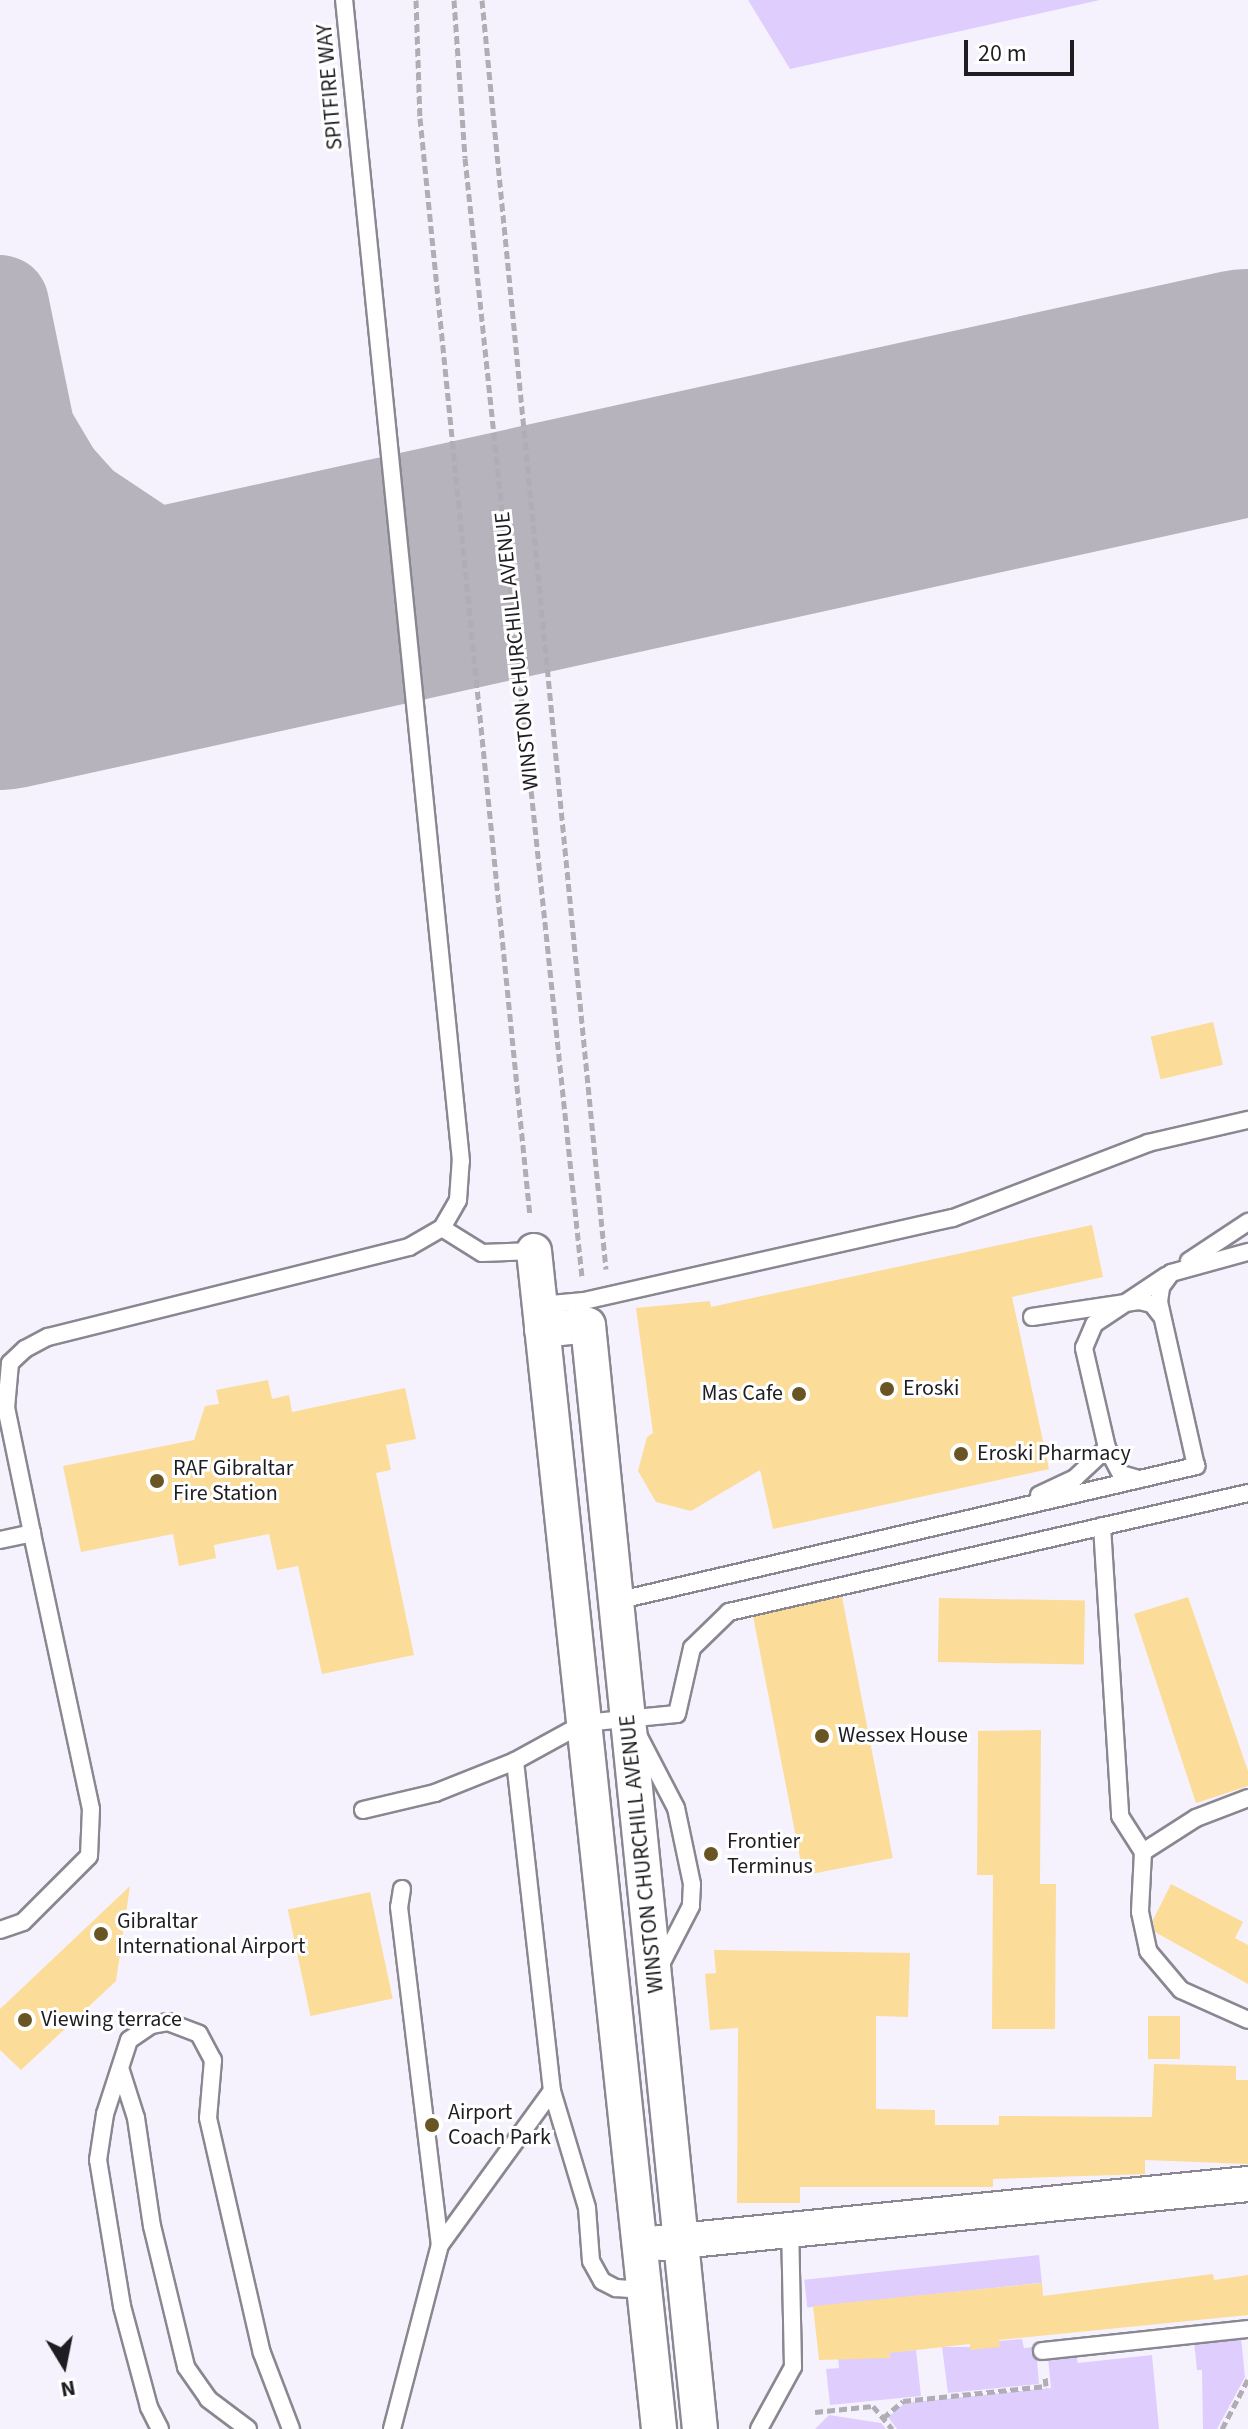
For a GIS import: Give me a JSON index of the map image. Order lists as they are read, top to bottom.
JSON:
{
  "streets": {
    "street": ["WINSTON CHURCHILL AVENUE"],
    "lane": ["SPITFIRE WAY"]
  },
  "places": [
    "Eroski",
    "Mas Cafe",
    "Eroski Pharmacy",
    "RAF Gibraltar Fire Station",
    "Wessex House",
    "Frontier Terminus",
    "Gibraltar International Airport",
    "Viewing terrace",
    "Airport Coach Park"
  ],
  "scale_bar": "20 m",
  "north": "bottom"
}
